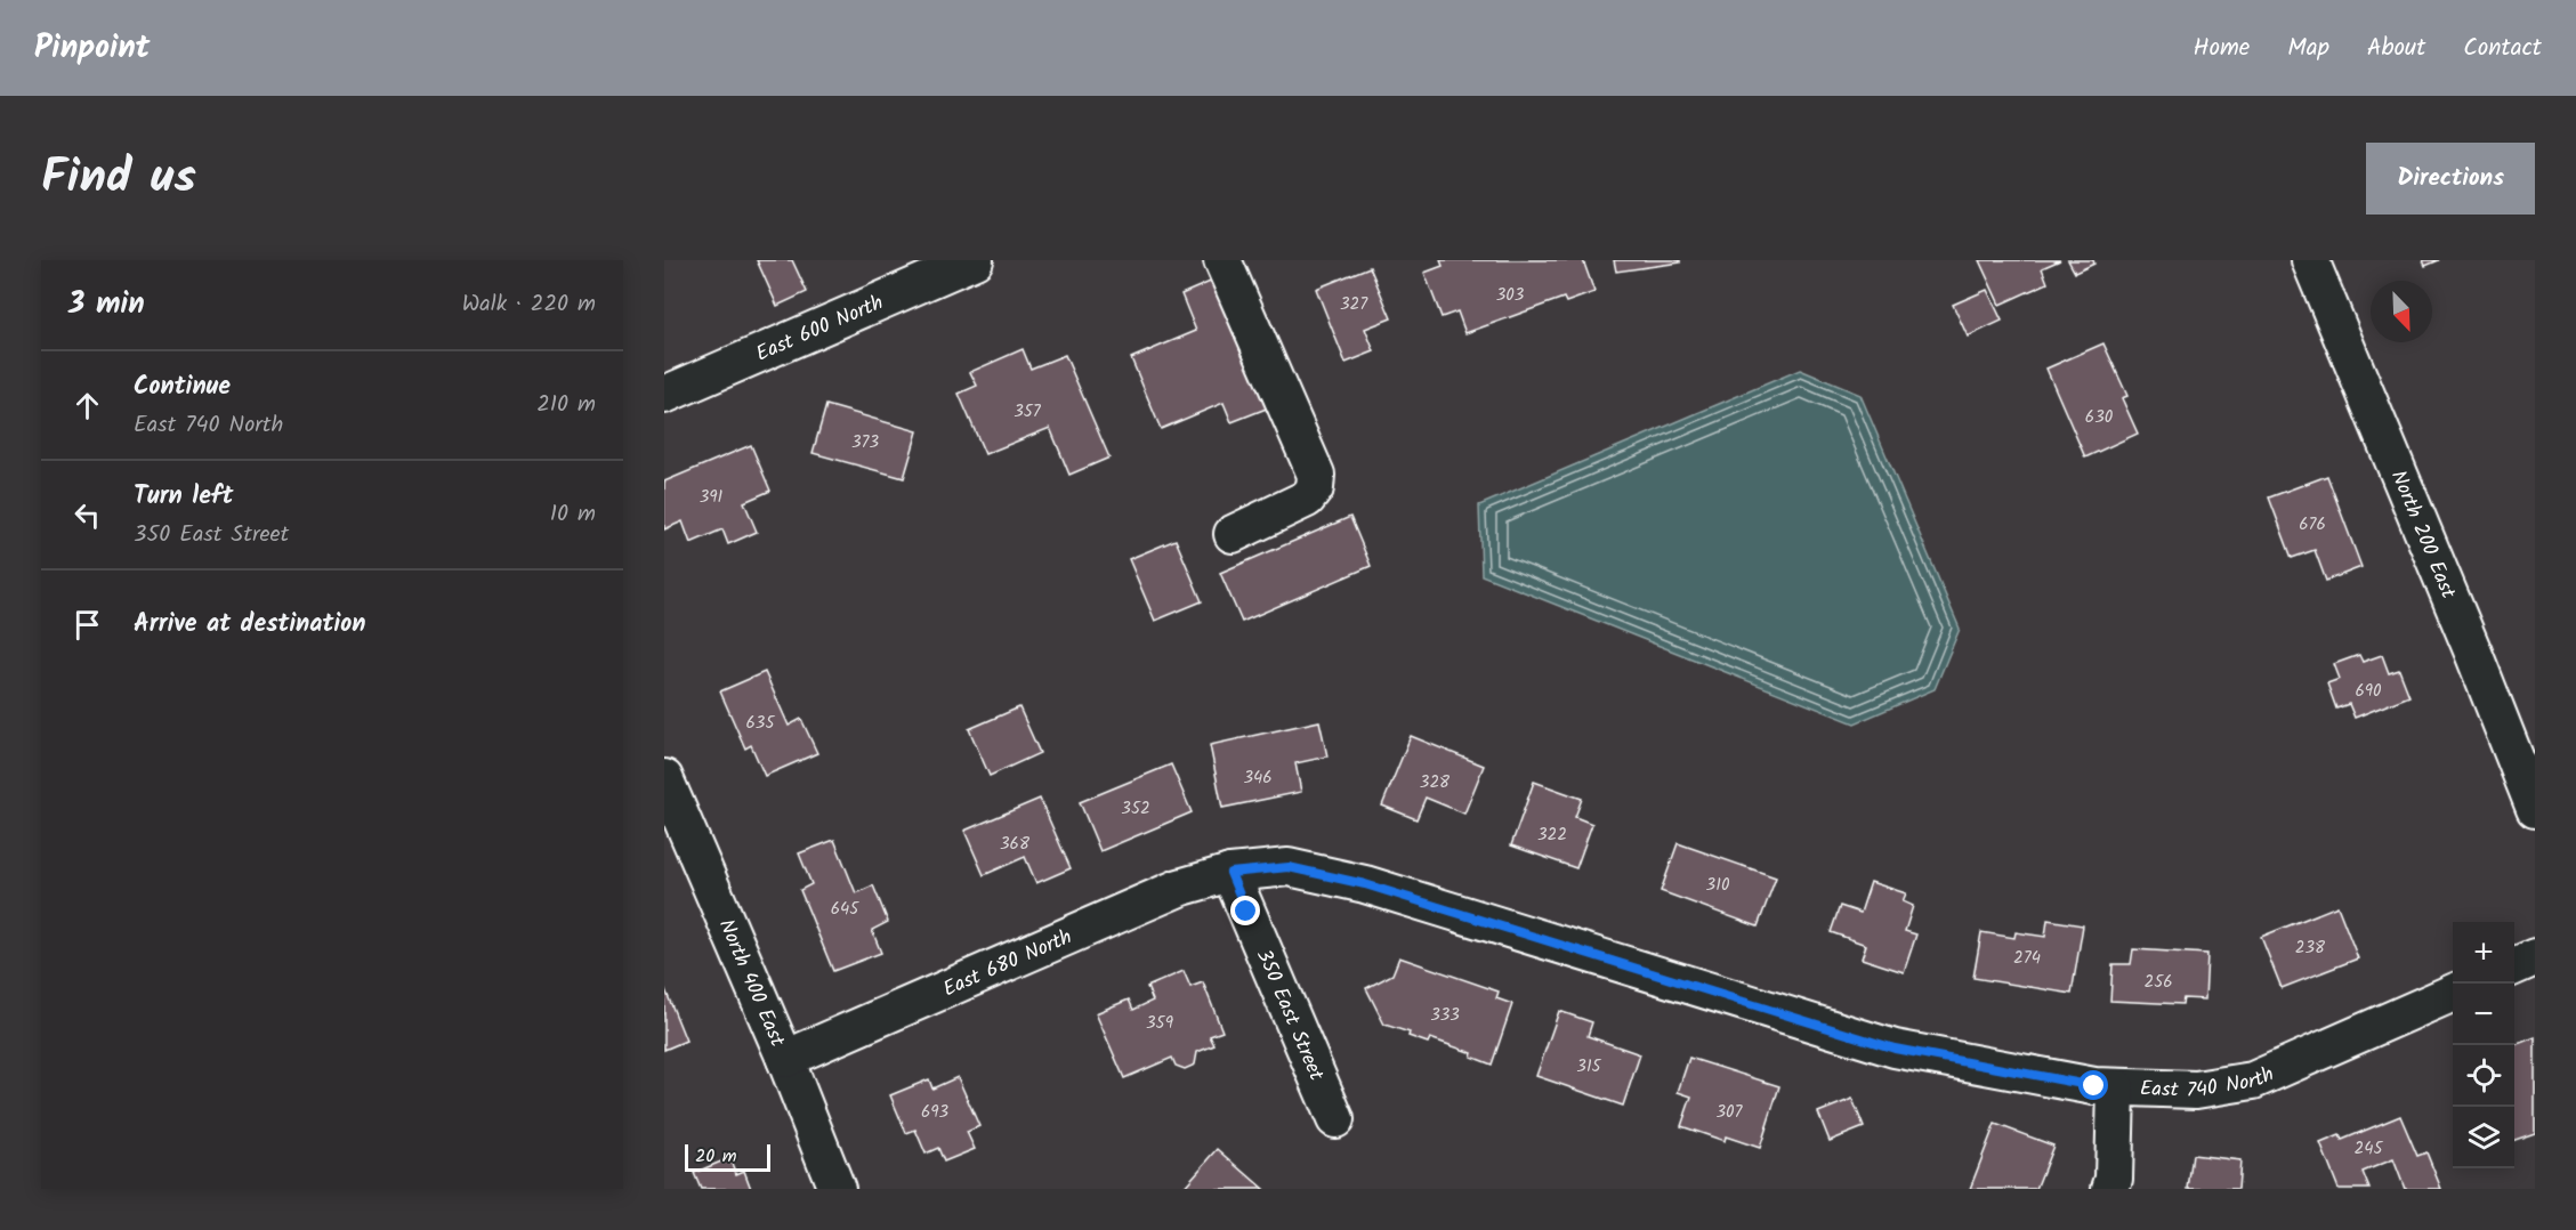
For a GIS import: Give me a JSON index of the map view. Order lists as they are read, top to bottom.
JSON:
{
  "streets": {
    "street": [
      "East 600 North",
      "North 200 East",
      "East 680 North",
      "North 400 East",
      "350 East Street",
      "East 740 North"
    ]
  },
  "crossings": [
    ["East 680 North", "North 400 East"],
    ["East 680 North", "350 East Street"],
    ["East 680 North", "East 740 North"],
    ["350 East Street", "East 740 North"]
  ],
  "house_numbers": [
    "303",
    "327",
    "357",
    "630",
    "373",
    "391",
    "676",
    "690",
    "635",
    "346",
    "328",
    "352",
    "322",
    "368",
    "310",
    "645",
    "238",
    "274",
    "256",
    "333",
    "359",
    "315",
    "693",
    "307",
    "245"
  ],
  "scale_bar": "20 m",
  "north": "bottom right",
  "page": {
    "header": "Pinpoint",
    "nav": [
      "Home",
      "Map",
      "About",
      "Contact"
    ],
    "title": "Find us",
    "buttons": "Directions",
    "heading": ["3 min", "Walk · 220 m"],
    "list": [
      ["Continue", "East 740 North", "210 m"],
      ["Turn left", "350 East Street", "10 m"],
      "Arrive at destination"
    ],
    "map_buttons": ["+", "−"],
    "scale": "20 m"
  }
}
